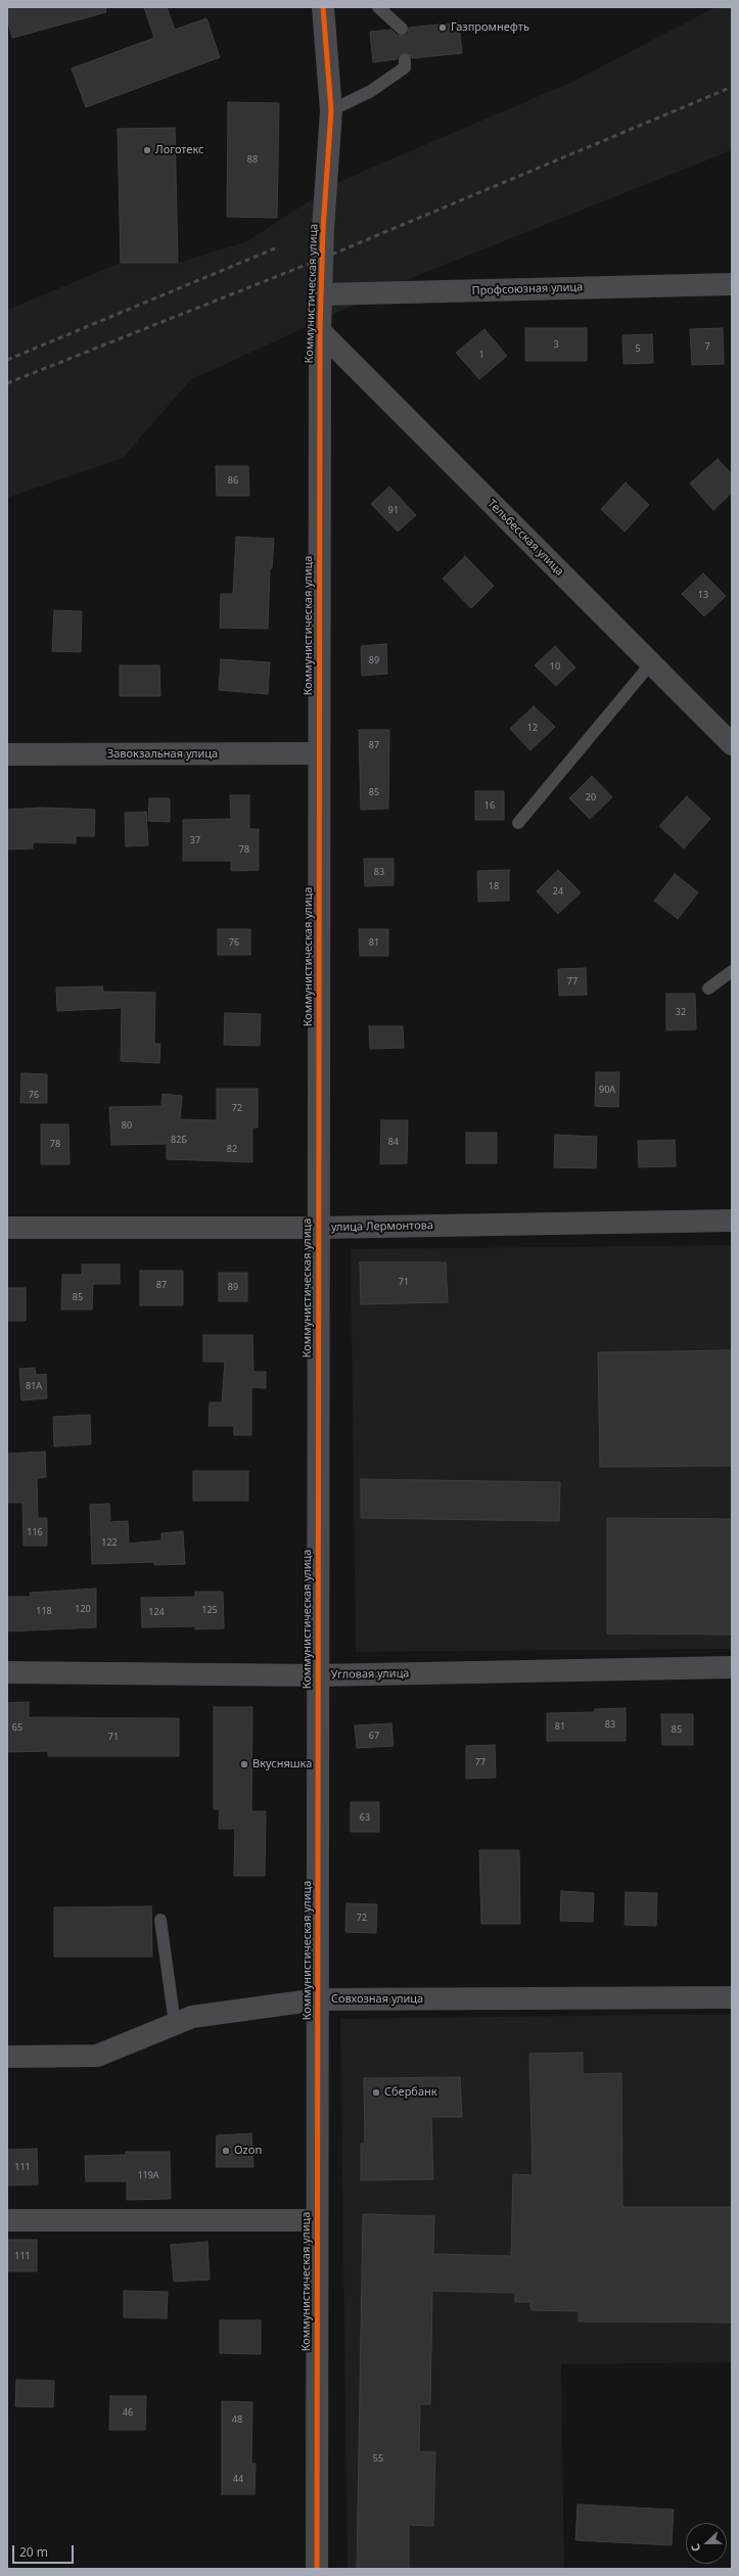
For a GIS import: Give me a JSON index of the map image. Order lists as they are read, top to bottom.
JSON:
{
  "streets": {
    "street": [
      "Профсоюзная улица",
      "Коммунистическая улица",
      "Тельбесская улица",
      "Завокзальная улица",
      "улица Лермонтова",
      "Угловая улица",
      "Совхозная улица"
    ]
  },
  "crossings": [
    ["Профсоюзная улица", "Коммунистическая улица"],
    ["Коммунистическая улица", "Тельбесская улица"],
    ["Коммунистическая улица", "Завокзальная улица"],
    ["Коммунистическая улица", "улица Лермонтова"],
    ["Коммунистическая улица", "Угловая улица"],
    ["Коммунистическая улица", "Совхозная улица"]
  ],
  "places": [
    "Газпромнефть",
    "Логотекс",
    "Вкусняшка",
    "Сбербанк",
    "Ozon"
  ],
  "house_numbers": [
    "88",
    "3",
    "7",
    "5",
    "1",
    "86",
    "91",
    "13",
    "89",
    "10",
    "12",
    "87",
    "85",
    "20",
    "16",
    "37",
    "78",
    "83",
    "18",
    "24",
    "76",
    "81",
    "77",
    "32",
    "90А",
    "76",
    "72",
    "80",
    "82Б",
    "84",
    "78",
    "82",
    "71",
    "87",
    "89",
    "85",
    "81А",
    "116",
    "122",
    "120",
    "125",
    "118",
    "124",
    "83",
    "81",
    "65",
    "85",
    "67",
    "71",
    "77",
    "63",
    "72",
    "111",
    "119А",
    "111",
    "46",
    "48",
    "55",
    "44"
  ],
  "scale_bar": "20 m",
  "north": "left"
}
